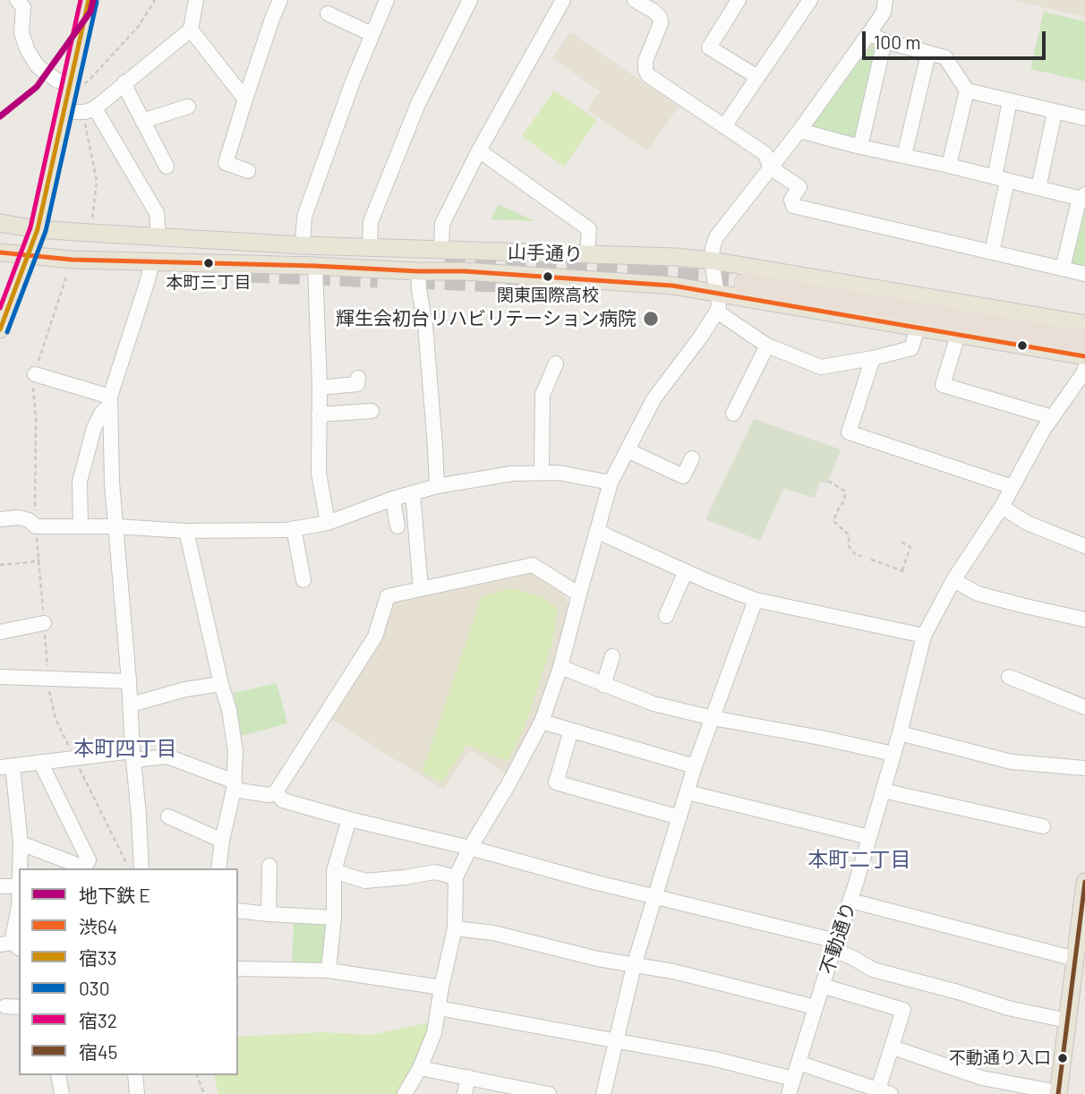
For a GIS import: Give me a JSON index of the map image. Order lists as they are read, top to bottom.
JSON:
{
  "streets": {
    "main road": ["山手通り"],
    "street": ["不動通り"]
  },
  "districts": ["本町四丁目", "本町二丁目"],
  "places": [
    "本町三丁目",
    "関東国際高校",
    "輝生会初台リハビリテーション病院",
    "不動通り入口"
  ],
  "lines": [
    "metro line E",
    "transit line 宿33",
    "transit line 宿32",
    "transit line 030",
    "transit line 渋64",
    "transit line 宿45"
  ],
  "legend": [
    "地下鉄 E",
    "渋64",
    "宿33",
    "030",
    "宿32",
    "宿45"
  ],
  "scale_bar": "100 m"
}
